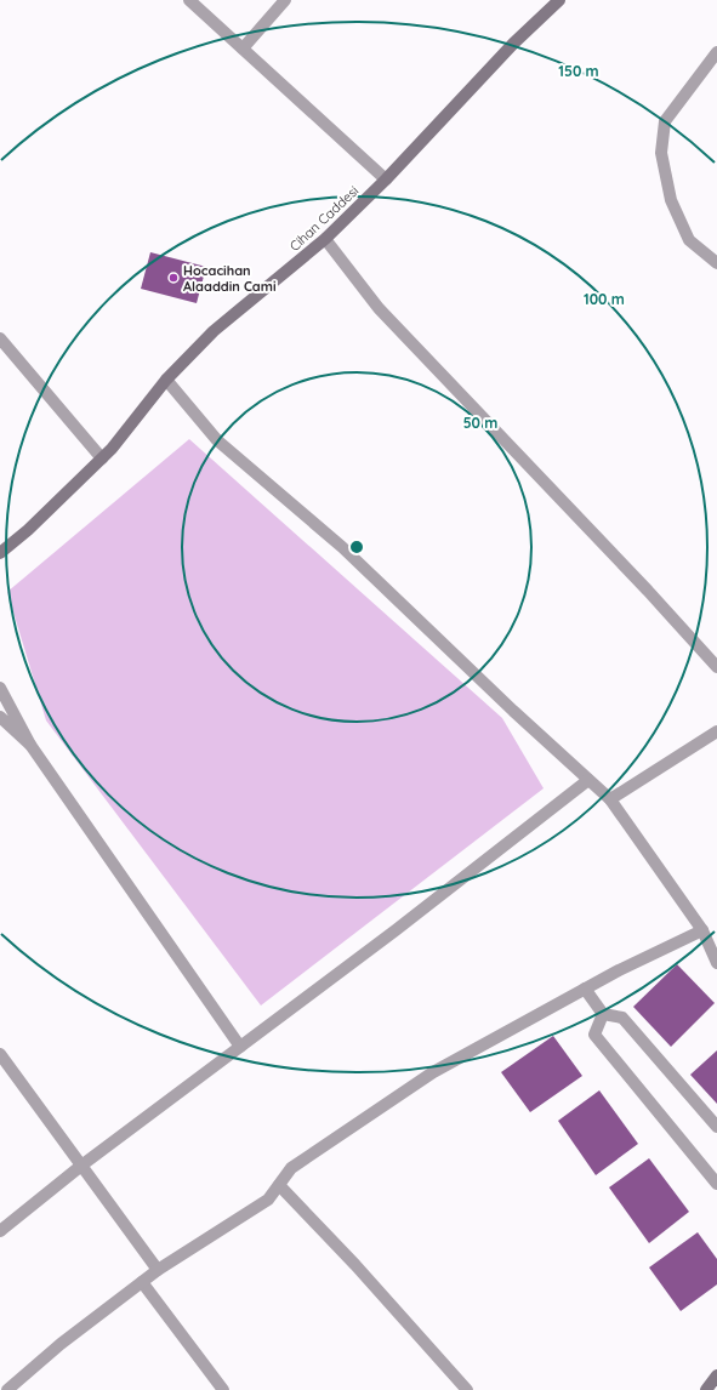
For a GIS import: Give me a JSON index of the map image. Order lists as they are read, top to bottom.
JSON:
{
  "streets": {
    "street": ["Cihan Caddesi"]
  },
  "places": ["Hocacihan Alaaddin Cami"],
  "rings": ["150 m", "100 m", "50 m"]
}
